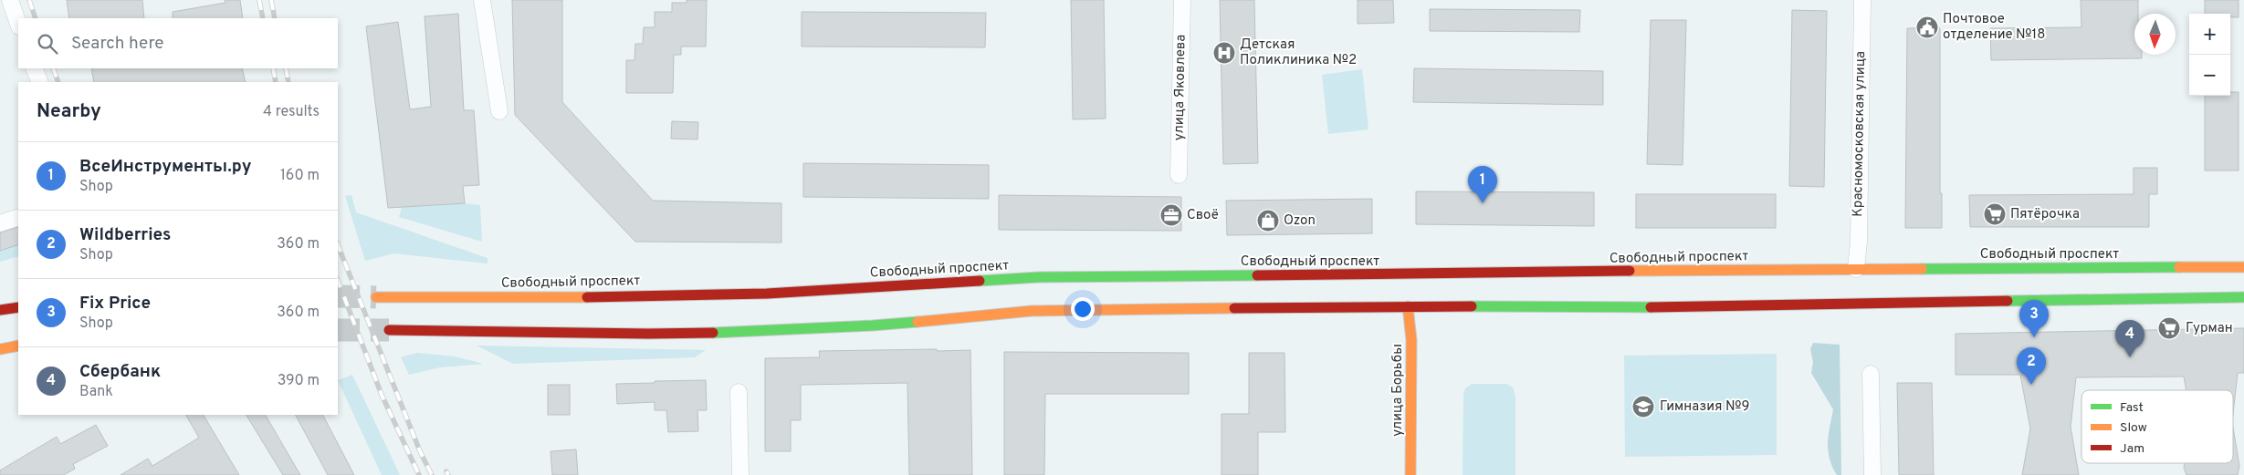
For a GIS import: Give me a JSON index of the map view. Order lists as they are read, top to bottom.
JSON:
{
  "streets": {
    "main road": ["Свободный проспект", "улица Борьбы"],
    "street": ["улица Яковлева", "Красномосковская улица"]
  },
  "crossings": [
    ["Красномосковская улица", "Свободный проспект"]
  ],
  "places": {
    "public building": ["Почтовое отделение №18"],
    "hospital": ["Детская Поликлиника №2"],
    "supermarket": ["Пятёрочка", "Гурман"],
    "office": ["Своё"],
    "shop": ["Ozon"],
    "school or university": ["Гимназия №9"]
  },
  "legend": ["Fast", "Slow", "Jam"],
  "north": "bottom",
  "page": {
    "map_buttons": ["+", "−"],
    "search": "Search here",
    "heading": ["Nearby", "4 results"],
    "list": [
      {
        "mark": "1",
        "name": "ВсеИнструменты.ру",
        "note": "Shop",
        "value": "160 m"
      },
      {
        "mark": "2",
        "name": "Wildberries",
        "note": "Shop",
        "value": "360 m"
      },
      {
        "mark": "3",
        "name": "Fix Price",
        "note": "Shop",
        "value": "360 m"
      },
      {
        "mark": "4",
        "name": "Сбербанк",
        "note": "Bank",
        "value": "390 m"
      }
    ],
    "pins": [
      "1",
      "3",
      "4",
      "2"
    ]
  }
}
